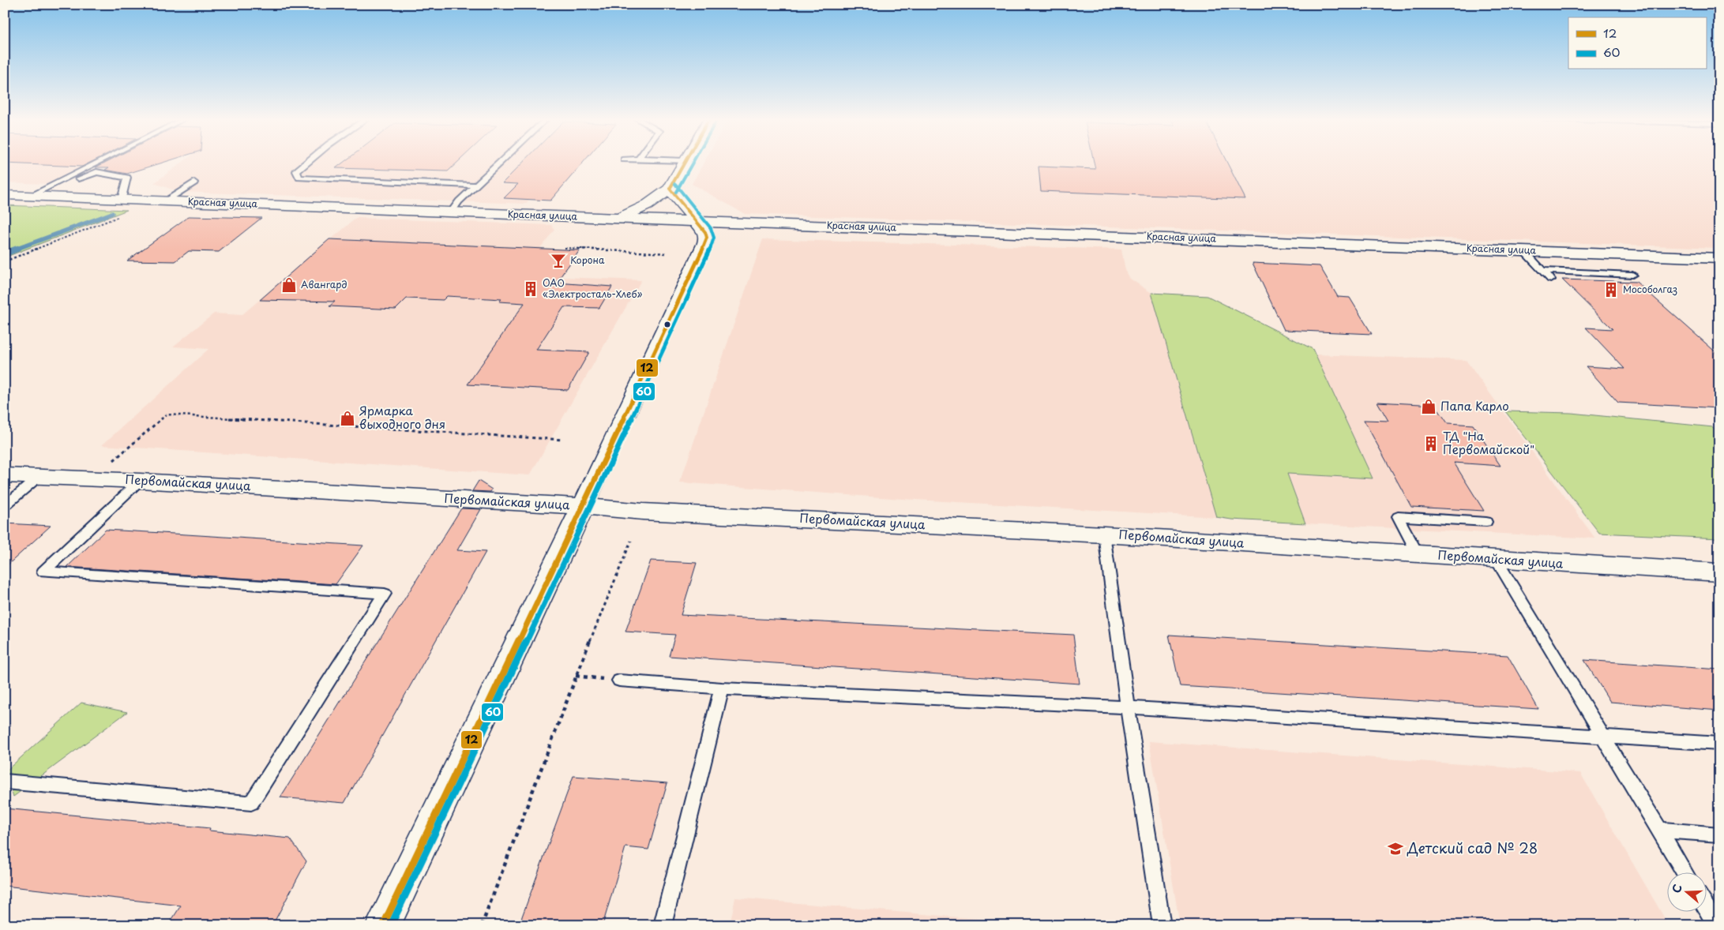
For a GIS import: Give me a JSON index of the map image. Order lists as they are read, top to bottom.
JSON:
{
  "streets": {
    "main road": ["Красная улица", "Первомайская улица"]
  },
  "places": {
    "bar": ["Корона"],
    "shop": ["Авангард", "Папа Карло", "Ярмарка выходного дня"],
    "building": ["ОАО «Электросталь-Хлеб»", "Мособолгаз", "ТД \"На Первомайской\""],
    "school or university": ["Детский сад № 28"]
  },
  "lines": ["transit line 12", "transit line 60"],
  "legend": ["12", "60"],
  "north": "left"
}
